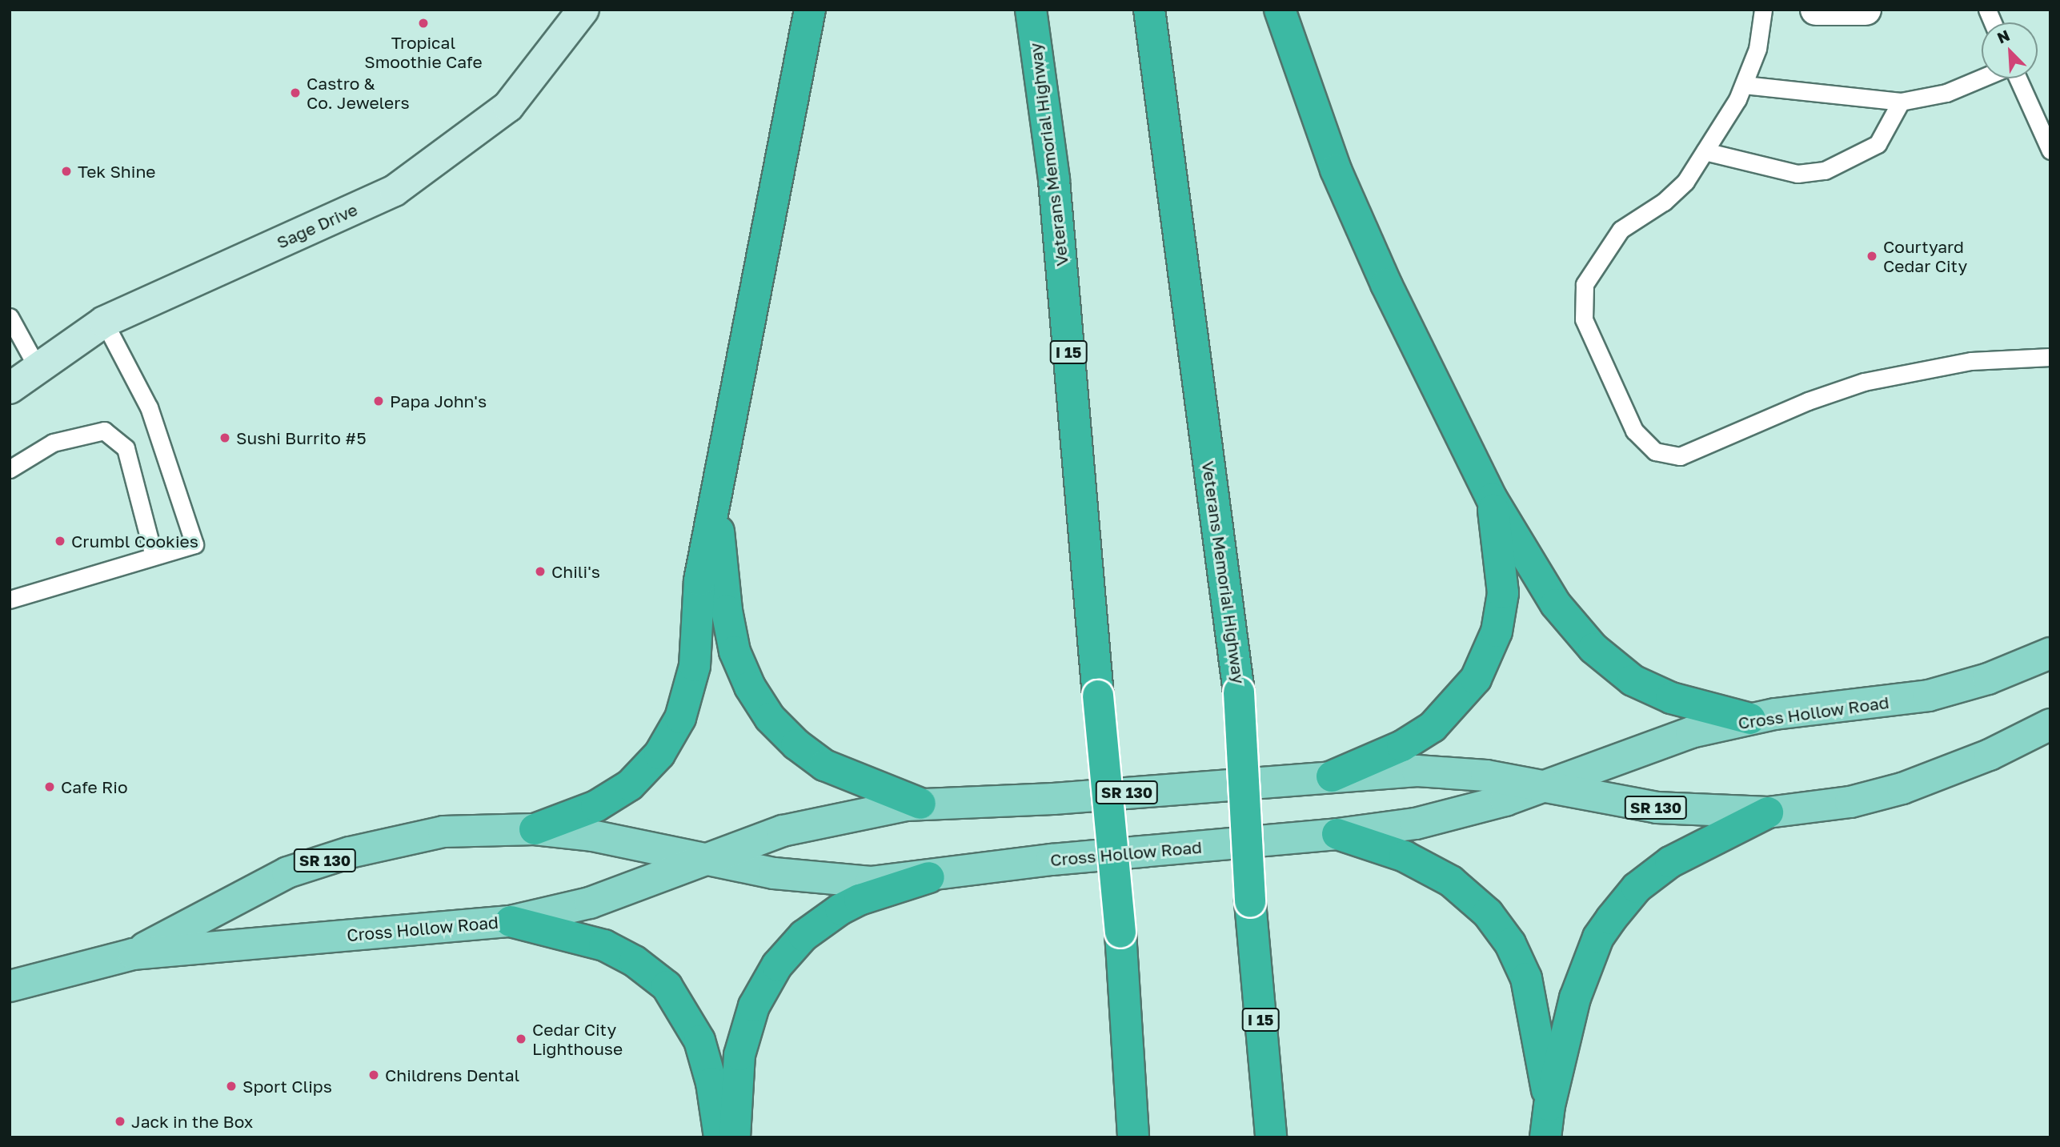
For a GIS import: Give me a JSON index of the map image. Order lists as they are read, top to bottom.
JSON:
{
  "streets": {
    "highway": ["Veterans Memorial Highway", "I 15"],
    "main road": ["Sage Drive", "Cross Hollow Road", "SR 130"]
  },
  "places": [
    "Tropical Smoothie Cafe",
    "Castro & Co. Jewelers",
    "Tek Shine",
    "Courtyard Cedar City",
    "Papa John's",
    "Sushi Burrito #5",
    "Crumbl Cookies",
    "Chili's",
    "Cafe Rio",
    "Cedar City Lighthouse",
    "Childrens Dental",
    "Sport Clips",
    "Jack in the Box"
  ],
  "north": "top left"
}
